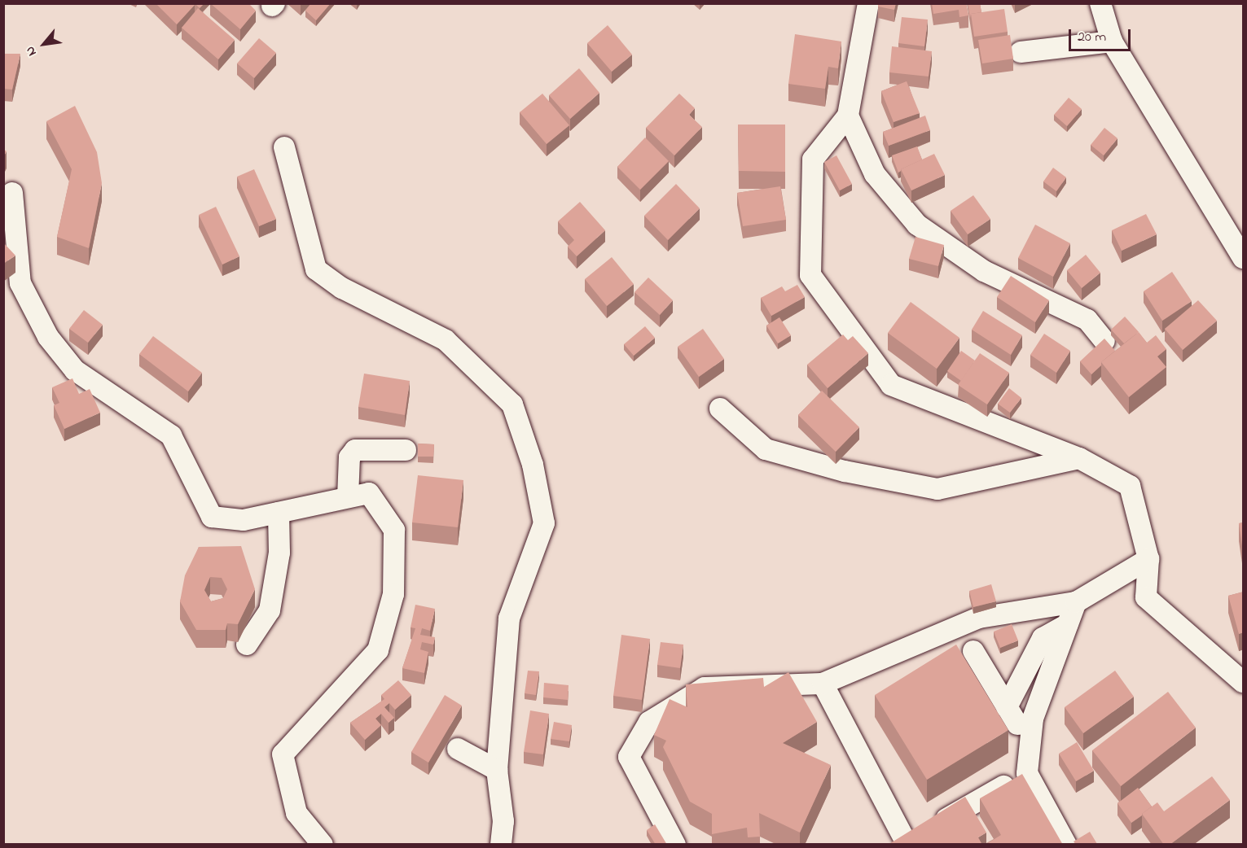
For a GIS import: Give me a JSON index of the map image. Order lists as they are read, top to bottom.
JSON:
{
  "scale_bar": "20 m",
  "north": "bottom left"
}
